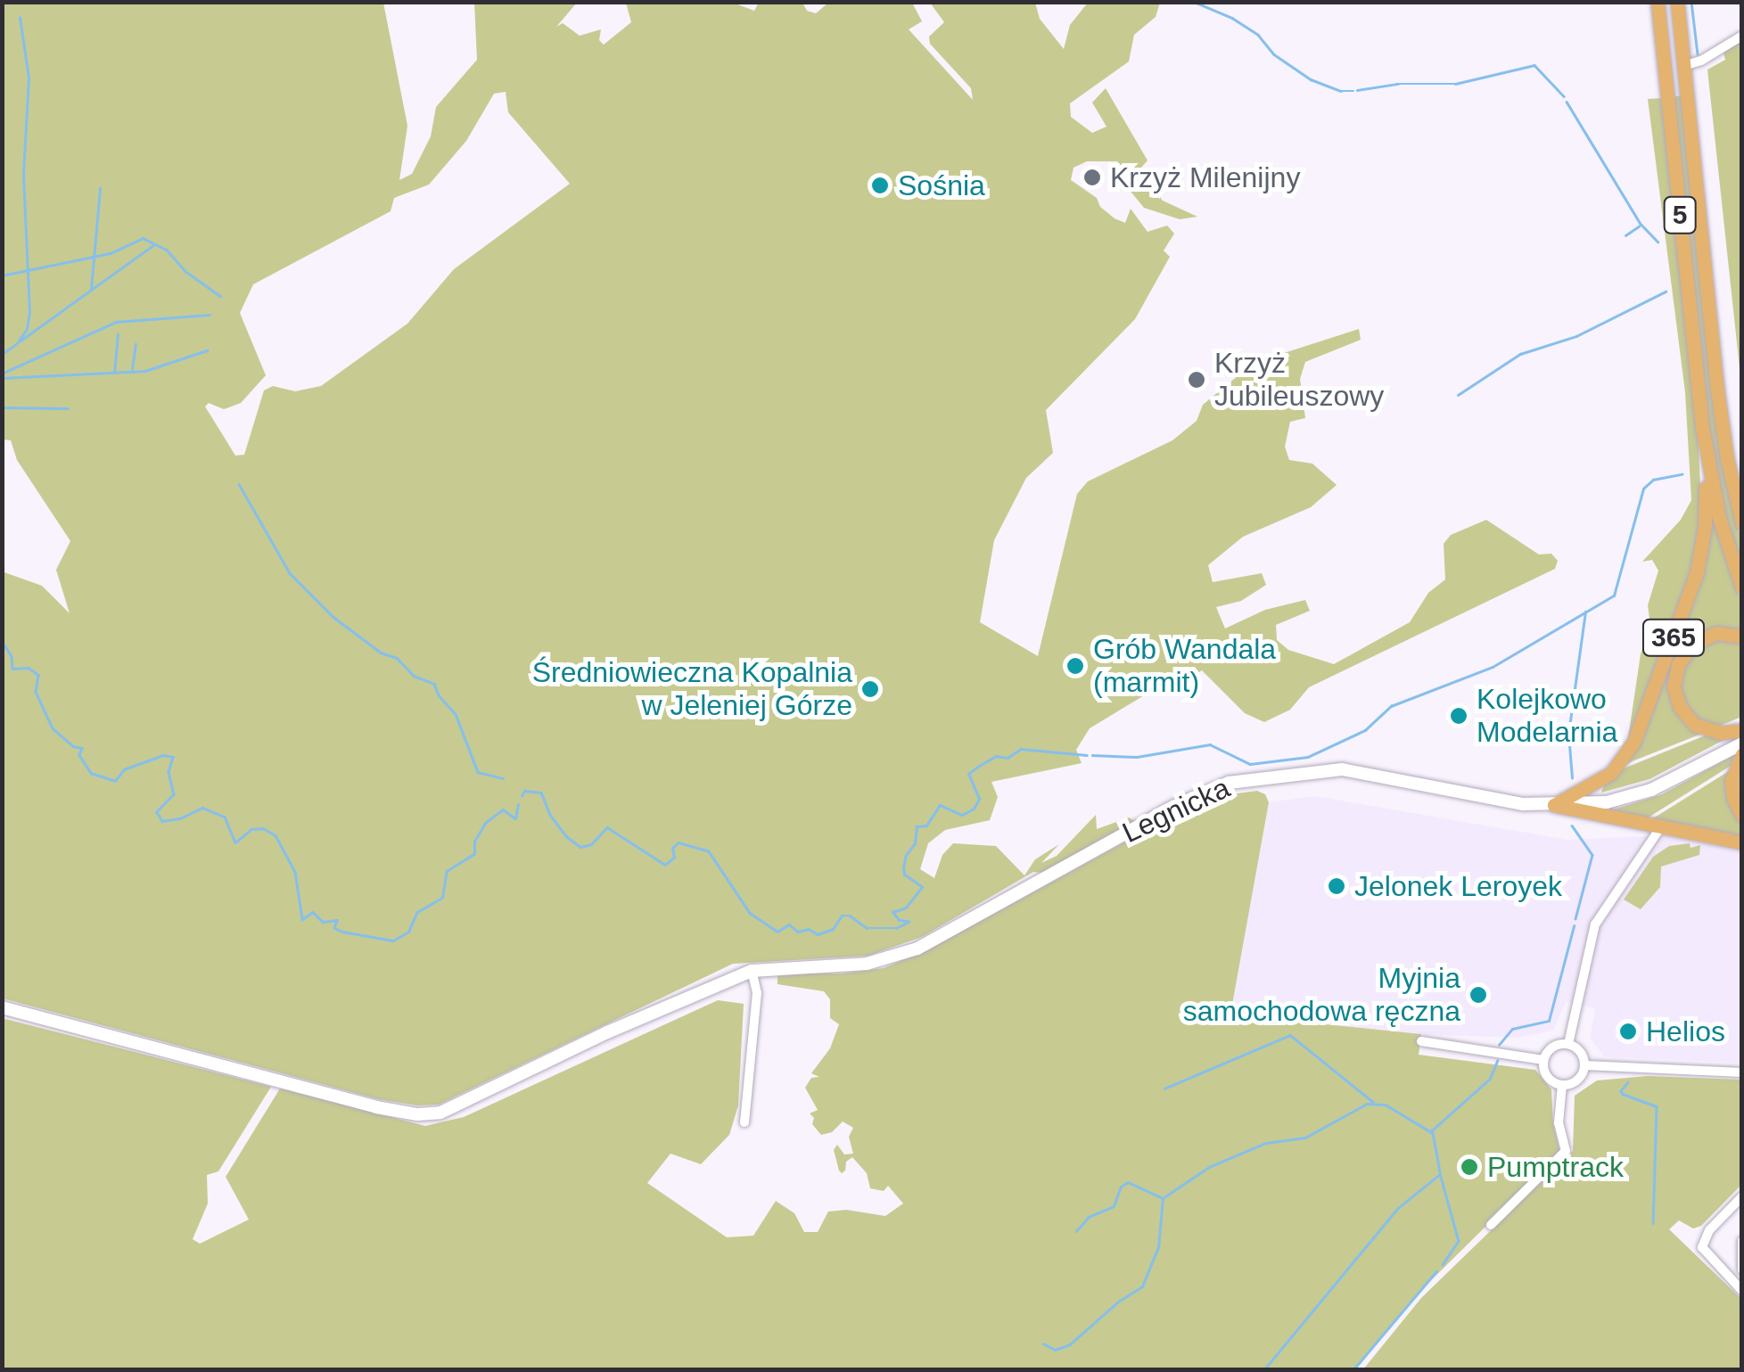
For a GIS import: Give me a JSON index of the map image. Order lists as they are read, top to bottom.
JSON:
{
  "streets": {
    "main road": ["5", "365", "Legnicka"]
  },
  "crossings": [
    ["5", "365"],
    ["365", "Legnicka"]
  ],
  "places": [
    "Krzyż Milenijny",
    "Sośnia",
    "Krzyż Jubileuszowy",
    "Grób Wandala (marmit)",
    "Średniowieczna Kopalnia w Jeleniej Górze",
    "Kolejkowo Modelarnia",
    "Jelonek Leroyek",
    "Myjnia samochodowa ręczna",
    "Helios",
    "Pumptrack"
  ]
}
